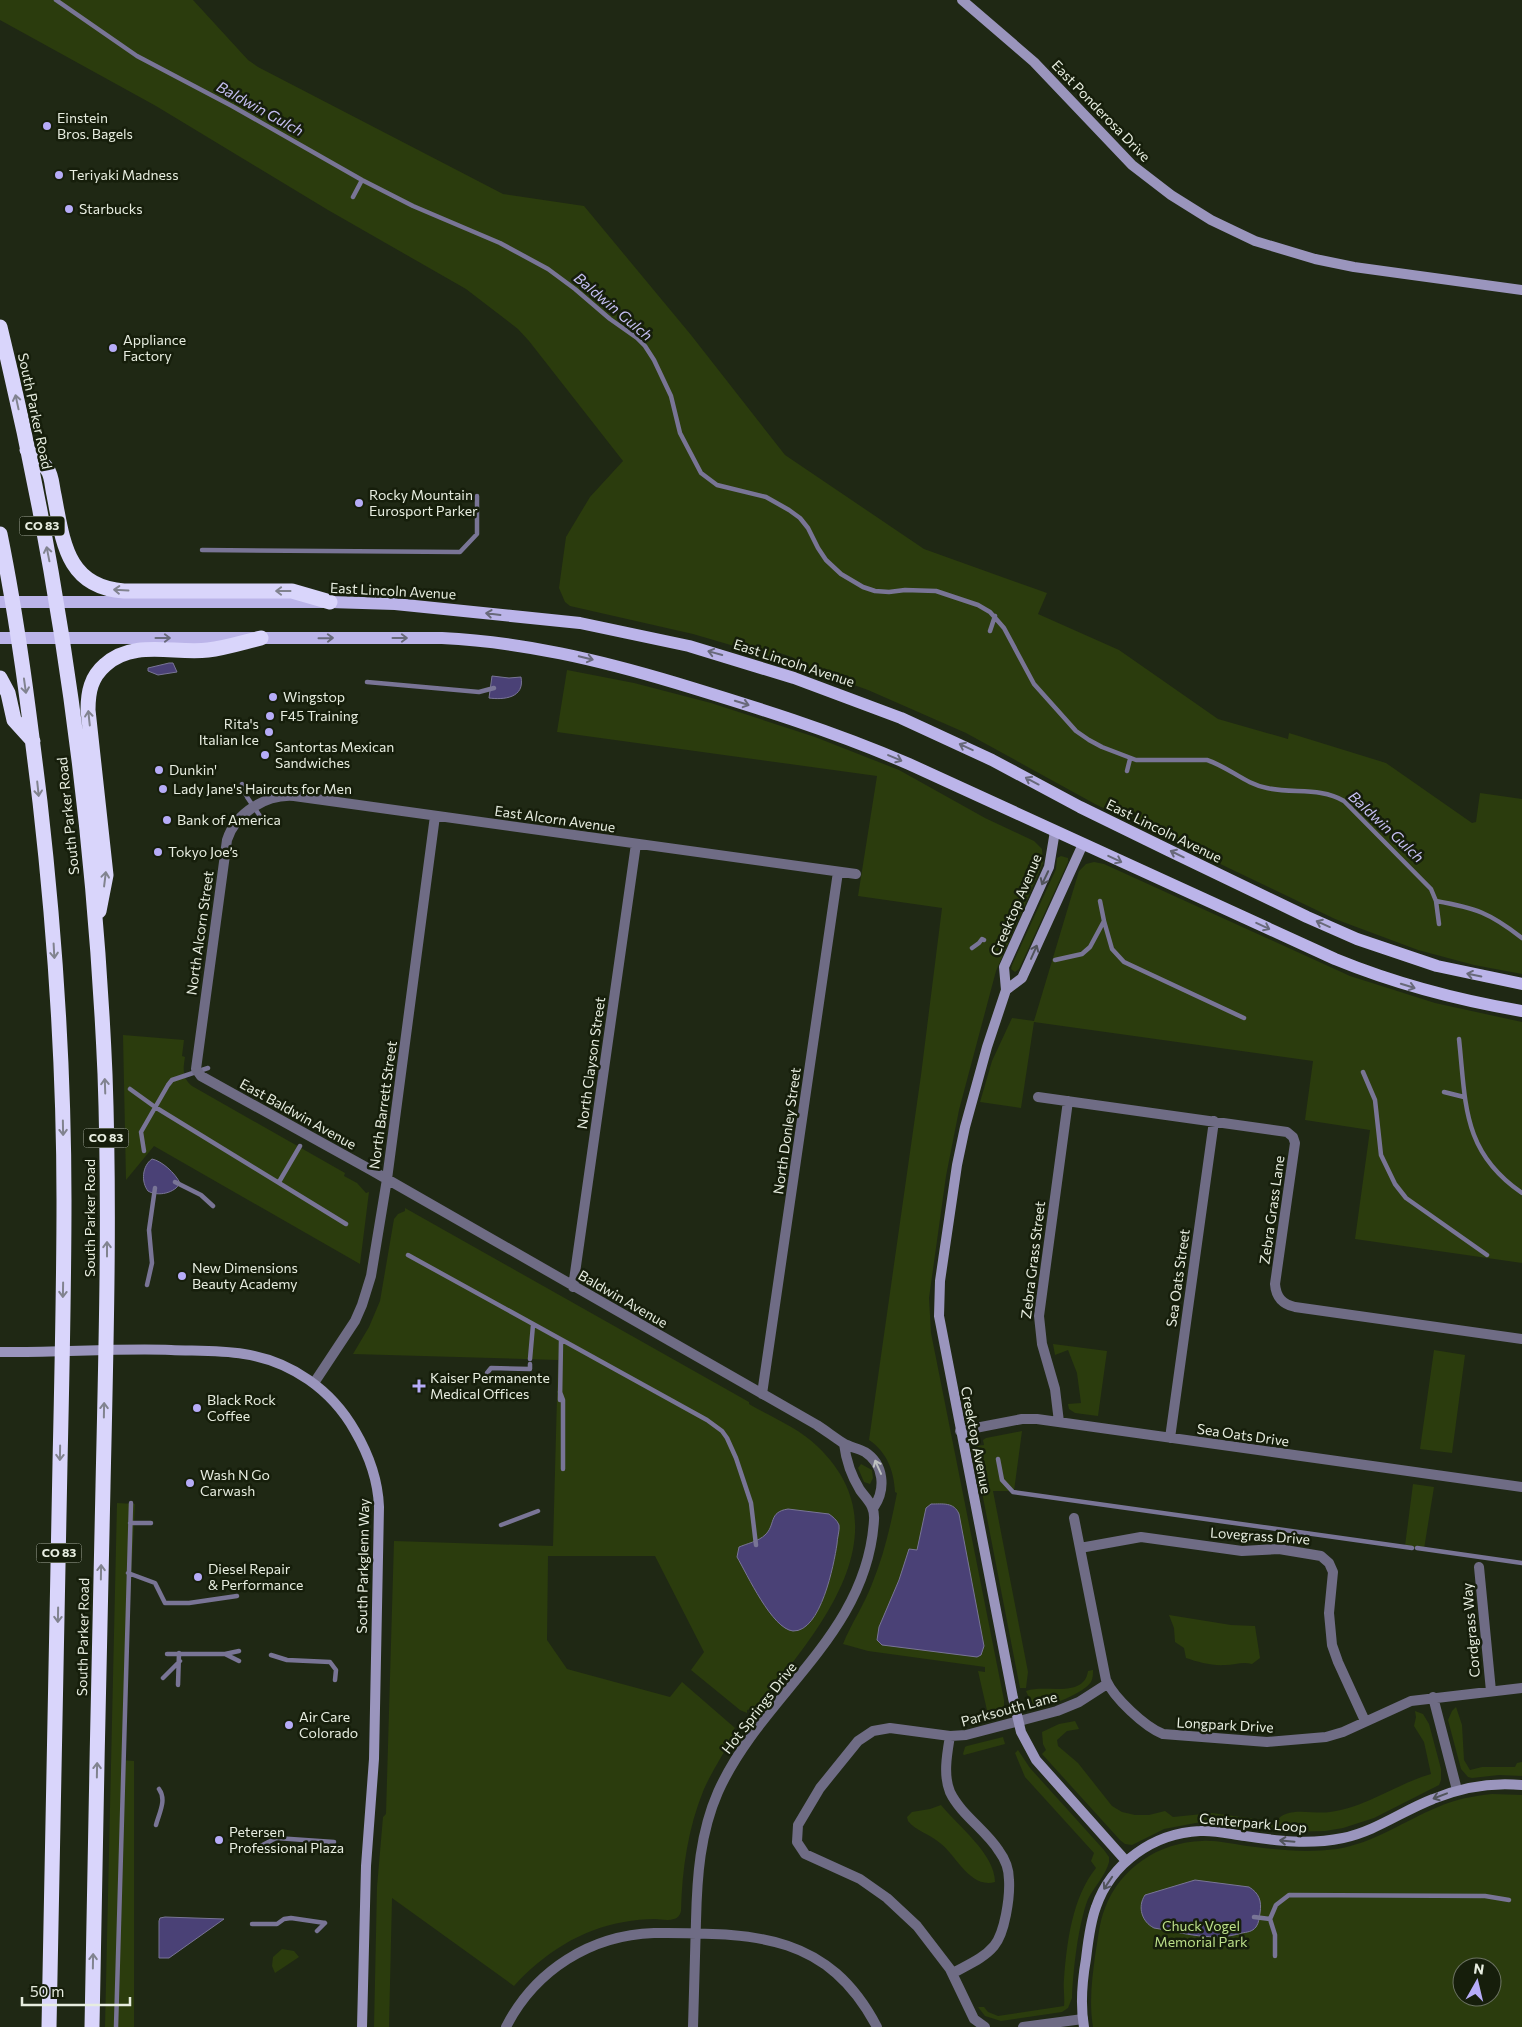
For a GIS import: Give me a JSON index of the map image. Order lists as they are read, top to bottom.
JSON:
{
  "streets": {
    "highway": ["South Parker Road", "CO 83"],
    "main road": ["East Lincoln Avenue"],
    "street": [
      "East Ponderosa Drive",
      "East Alcorn Avenue",
      "Creektop Avenue",
      "North Alcorn Street",
      "North Clayson Street",
      "North Barrett Street",
      "East Baldwin Avenue",
      "North Donley Street",
      "Zebra Grass Lane",
      "Zebra Grass Street",
      "Sea Oats Street",
      "Baldwin Avenue",
      "Sea Oats Drive",
      "Lovegrass Drive",
      "South Parkglenn Way",
      "Cordgrass Way",
      "Hot Springs Drive",
      "Parksouth Lane",
      "Longpark Drive",
      "Centerpark Loop"
    ]
  },
  "crossings": [
    ["South Parker Road", "East Lincoln Avenue"],
    ["South Parker Road", "South Parkglenn Way"],
    ["East Alcorn Avenue", "North Alcorn Street"],
    ["East Alcorn Avenue", "North Clayson Street"],
    ["East Alcorn Avenue", "North Barrett Street"],
    ["East Alcorn Avenue", "North Donley Street"],
    ["Creektop Avenue", "Sea Oats Drive"],
    ["Creektop Avenue", "Parksouth Lane"],
    ["Creektop Avenue", "Centerpark Loop"],
    ["North Alcorn Street", "East Baldwin Avenue"],
    ["North Clayson Street", "Baldwin Avenue"],
    ["North Barrett Street", "East Baldwin Avenue"],
    ["North Barrett Street", "Baldwin Avenue"],
    ["North Barrett Street", "South Parkglenn Way"],
    ["East Baldwin Avenue", "Baldwin Avenue"],
    ["North Donley Street", "Baldwin Avenue"],
    ["Zebra Grass Lane", "Zebra Grass Street"],
    ["Zebra Grass Lane", "Sea Oats Street"],
    ["Zebra Grass Street", "Sea Oats Drive"],
    ["Sea Oats Street", "Sea Oats Drive"],
    ["Baldwin Avenue", "Hot Springs Drive"],
    ["Lovegrass Drive", "Longpark Drive"],
    ["Cordgrass Way", "Longpark Drive"],
    ["Parksouth Lane", "Longpark Drive"]
  ],
  "one_way": ["Centerpark Loop"],
  "water": ["Baldwin Gulch"],
  "parks": ["Chuck Vogel Memorial Park"],
  "places": {
    "other": [
      "Einstein Bros. Bagels",
      "Teriyaki Madness",
      "Starbucks",
      "Appliance Factory",
      "Rocky Mountain Eurosport Parker",
      "Wingstop",
      "F45 Training",
      "Rita's Italian Ice",
      "Santortas Mexican Sandwiches",
      "Dunkin'",
      "Lady Jane's Haircuts for Men",
      "Bank of America",
      "Tokyo Joe’s",
      "New Dimensions Beauty Academy",
      "Black Rock Coffee",
      "Wash N Go Carwash",
      "Diesel Repair & Performance",
      "Air Care Colorado",
      "Petersen Professional Plaza"
    ],
    "health": ["Kaiser Permanente Medical Offices"]
  },
  "scale_bar": "50 m",
  "north": "top"
}
